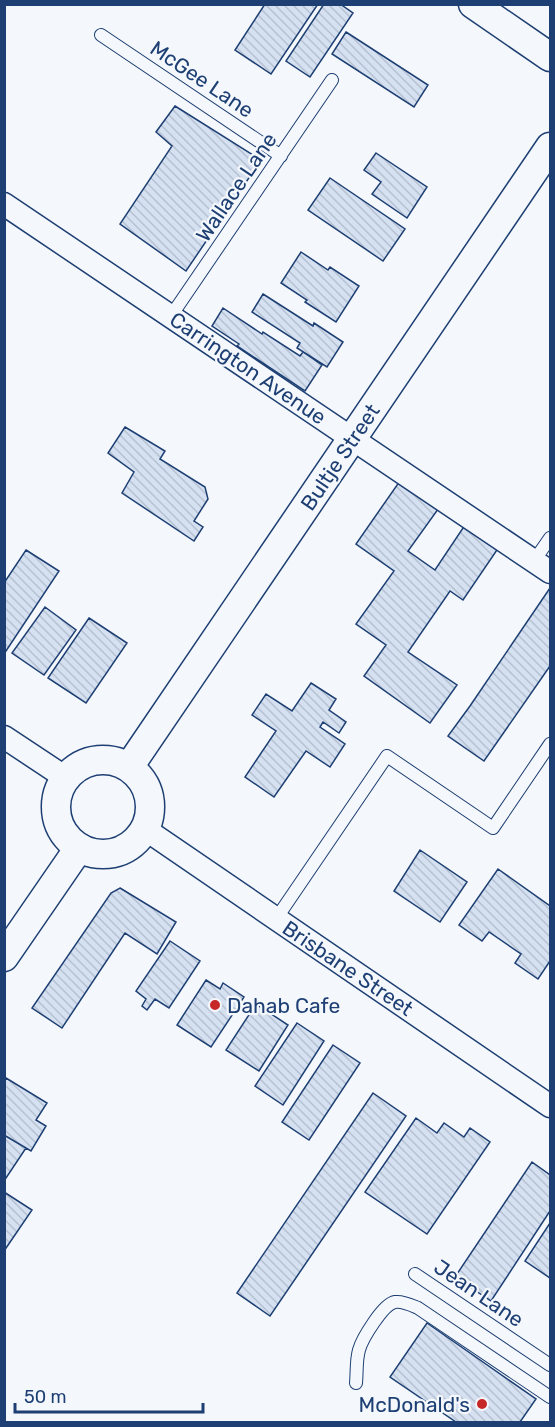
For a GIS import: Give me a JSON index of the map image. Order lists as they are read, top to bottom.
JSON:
{
  "streets": {
    "street": ["Carrington Avenue", "Bultje Street", "Brisbane Street"],
    "lane": ["McGee Lane", "Wallace Lane", "Jean Lane"]
  },
  "crossings": [
    ["McGee Lane", "Wallace Lane"],
    ["Wallace Lane", "Carrington Avenue"],
    ["Carrington Avenue", "Bultje Street"],
    ["Bultje Street", "Brisbane Street"]
  ],
  "places": ["Dahab Cafe", "McDonald's"],
  "scale_bar": "50 m"
}
